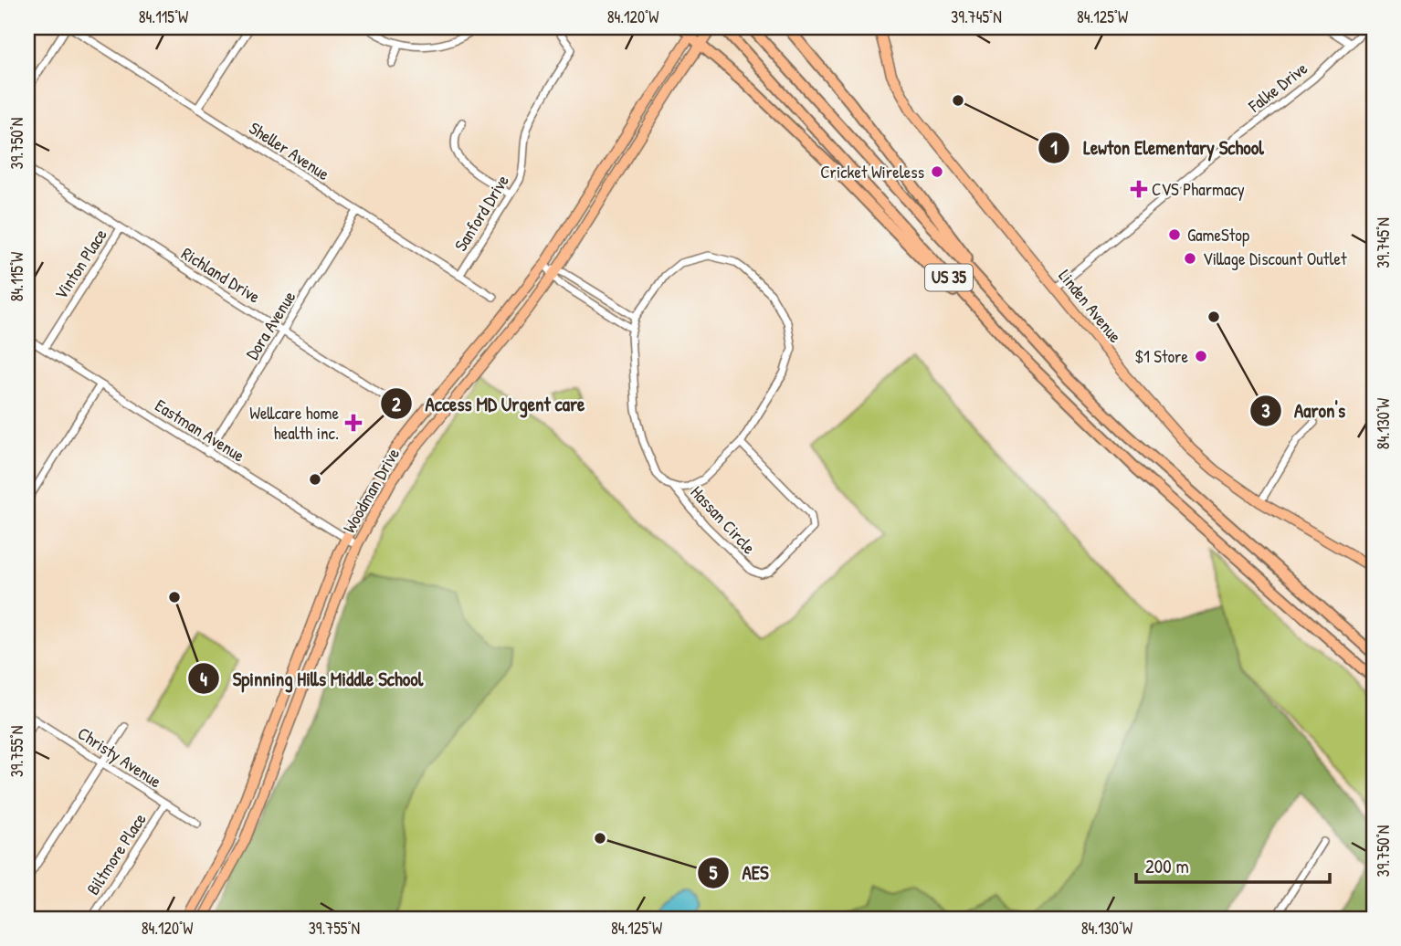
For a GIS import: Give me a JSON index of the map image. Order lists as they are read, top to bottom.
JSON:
{
  "streets": {
    "highway": ["US 35"],
    "main road": ["Linden Avenue", "Woodman Drive"],
    "street": [
      "Falke Drive",
      "Sheller Avenue",
      "Sanford Drive",
      "Vinton Place",
      "Richland Drive",
      "Dora Avenue",
      "Eastman Avenue",
      "Hassan Circle",
      "Christy Avenue",
      "Biltmore Place"
    ]
  },
  "crossings": [
    ["Falke Drive", "Linden Avenue"],
    ["Sheller Avenue", "Sanford Drive"],
    ["Sheller Avenue", "Dora Avenue"],
    ["Vinton Place", "Richland Drive"],
    ["Vinton Place", "Eastman Avenue"],
    ["Richland Drive", "Dora Avenue"],
    ["Dora Avenue", "Eastman Avenue"],
    ["Eastman Avenue", "Woodman Drive"],
    ["Christy Avenue", "Biltmore Place"]
  ],
  "places": {
    "other": [
      "Lewton Elementary School",
      "Cricket Wireless",
      "GameStop",
      "Village Discount Outlet",
      "Aaron's",
      "$1 Store",
      "Access MD Urgent care",
      "Spinning Hills Middle School",
      "AES"
    ],
    "health": ["CVS Pharmacy", "Wellcare home health inc."]
  },
  "scale_bar": "200 m",
  "coordinates": [
    "84.115°W",
    "84.120°W",
    "39.745°N",
    "84.125°W",
    "39.750°N",
    "84.130°W",
    "39.755°N"
  ]
}
